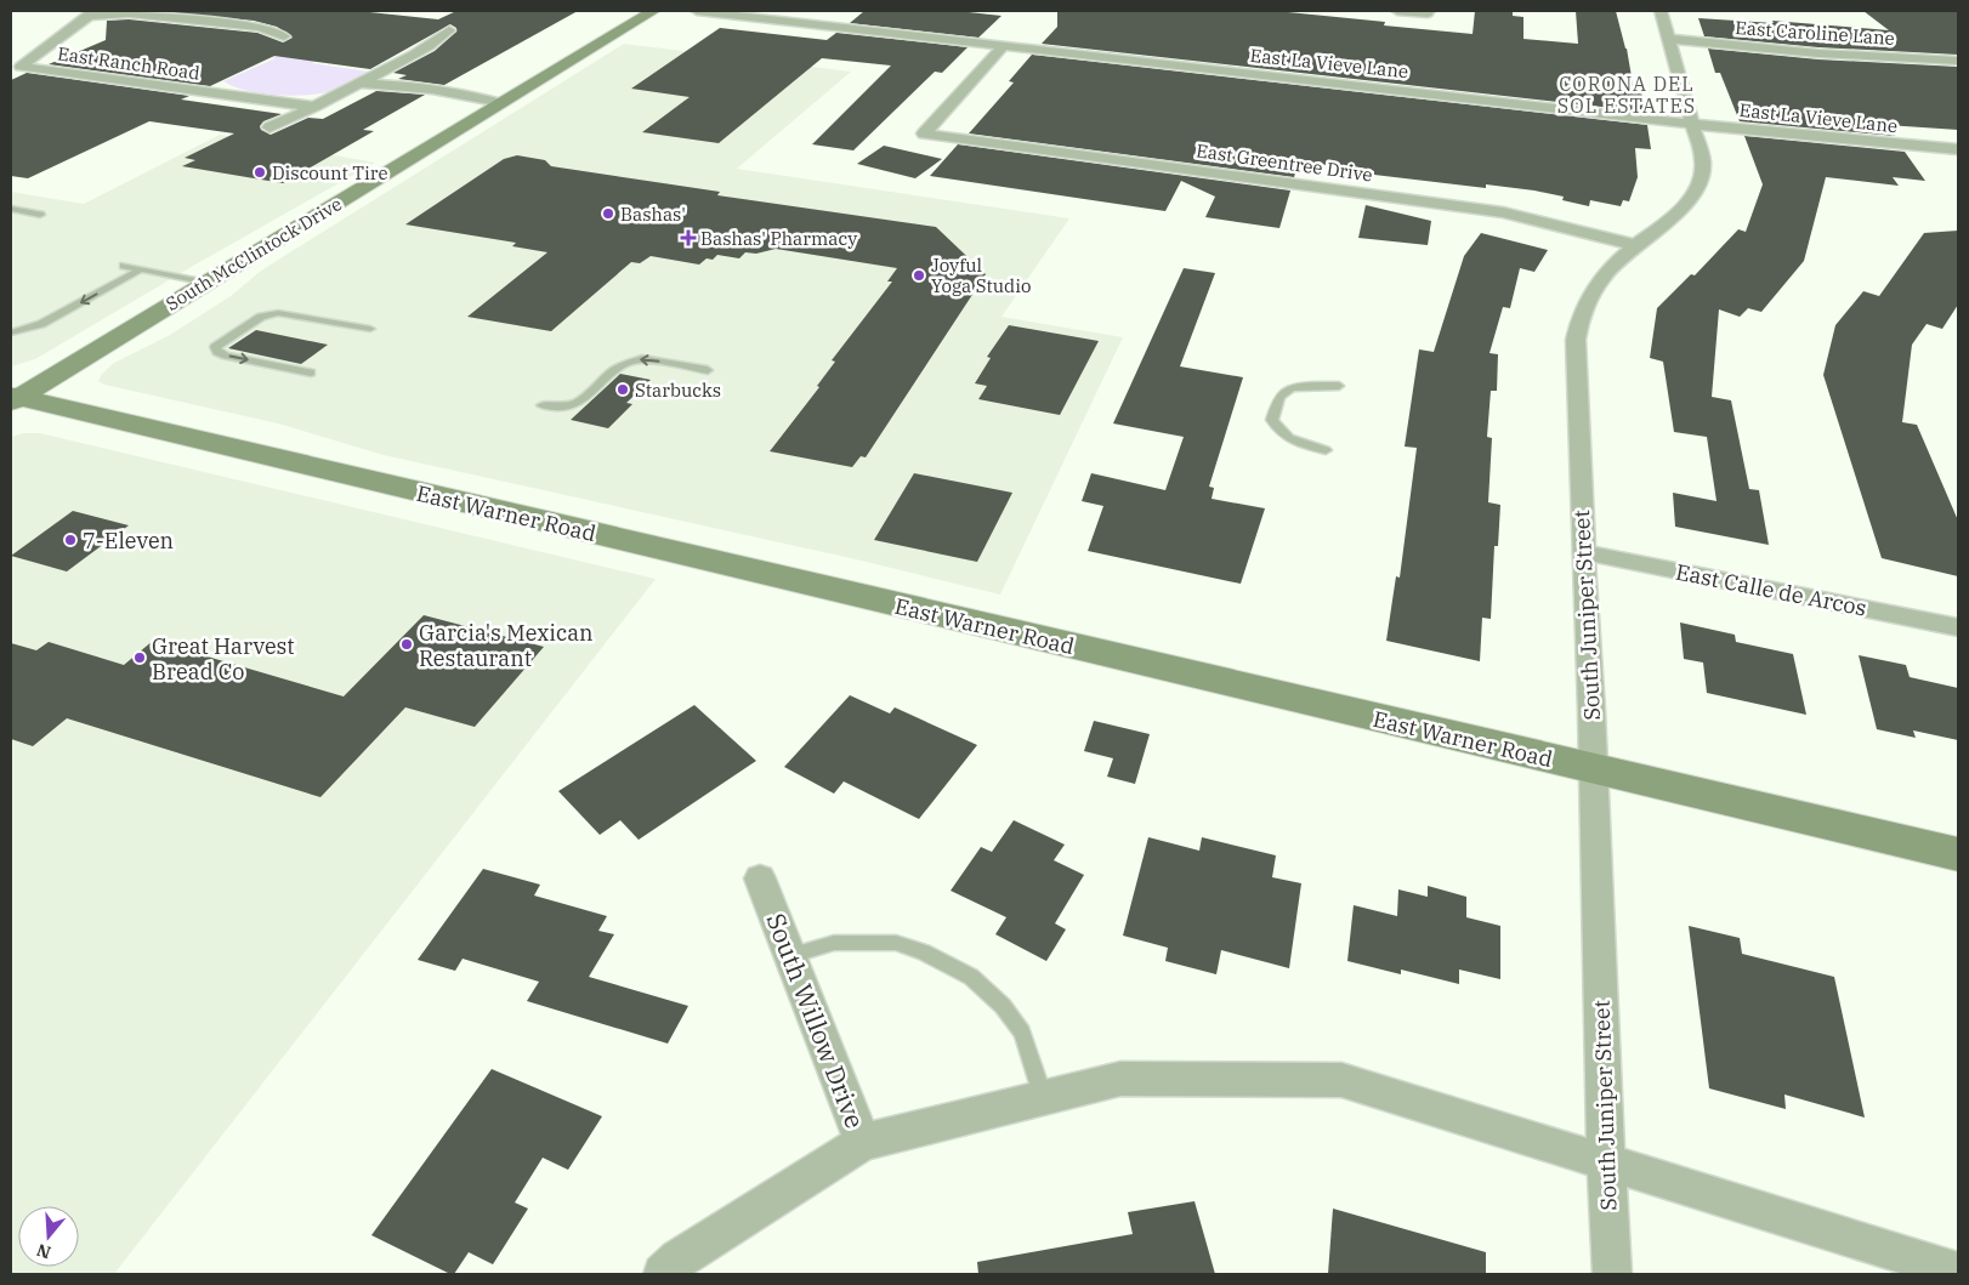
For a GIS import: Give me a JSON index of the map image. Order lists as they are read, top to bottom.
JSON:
{
  "streets": {
    "main road": ["South McClintock Drive", "East Warner Road"],
    "street": [
      "East Caroline Lane",
      "East Ranch Road",
      "East La Vieve Lane",
      "East Greentree Drive",
      "East Calle de Arcos",
      "South Juniper Street",
      "South Willow Drive"
    ]
  },
  "crossings": [
    ["East Caroline Lane", "South Juniper Street"],
    ["East La Vieve Lane", "East Greentree Drive"],
    ["East La Vieve Lane", "South Juniper Street"],
    ["East Greentree Drive", "South Juniper Street"],
    ["South McClintock Drive", "East Warner Road"],
    ["East Warner Road", "South Juniper Street"],
    ["East Calle de Arcos", "South Juniper Street"]
  ],
  "districts": ["CORONA DEL SOL ESTATES"],
  "places": {
    "other": [
      "Discount Tire",
      "Bashas'",
      "Joyful Yoga Studio",
      "Starbucks",
      "7-Eleven",
      "Garcia's Mexican Restaurant",
      "Great Harvest Bread Co"
    ],
    "health": ["Bashas' Pharmacy"]
  },
  "north": "bottom"
}
